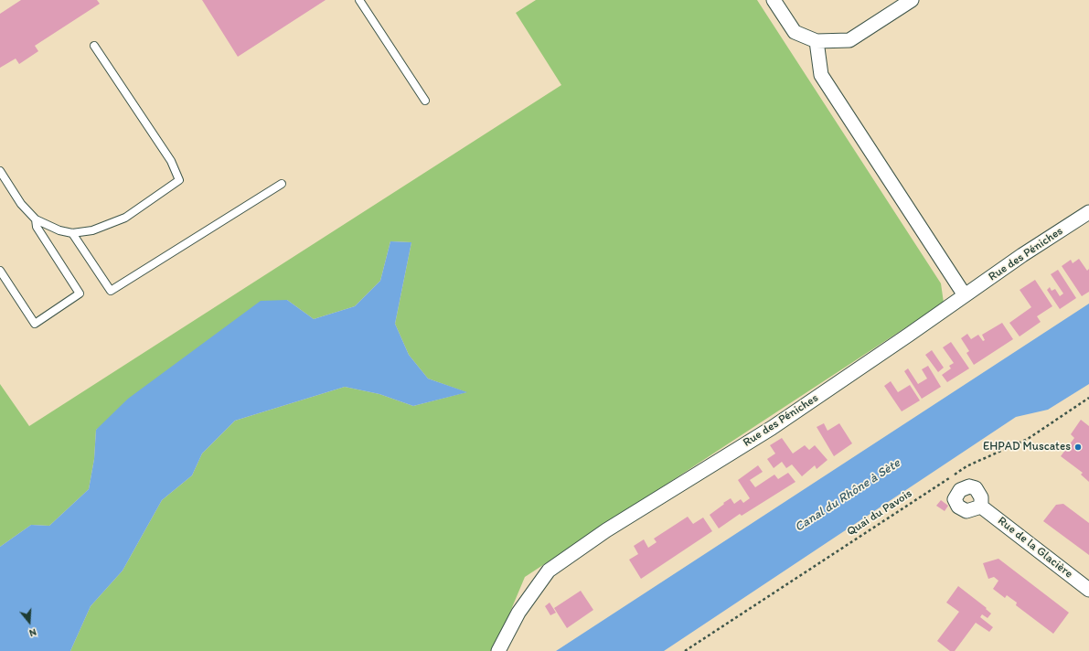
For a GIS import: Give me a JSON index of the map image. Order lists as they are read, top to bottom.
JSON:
{
  "streets": {
    "street": ["Rue des Péniches", "Rue de la Glacière"],
    "path": ["Quai du Pavois"]
  },
  "water": ["Canal du Rhône à Sète"],
  "places": ["EHPAD Muscates"],
  "north": "bottom"
}
